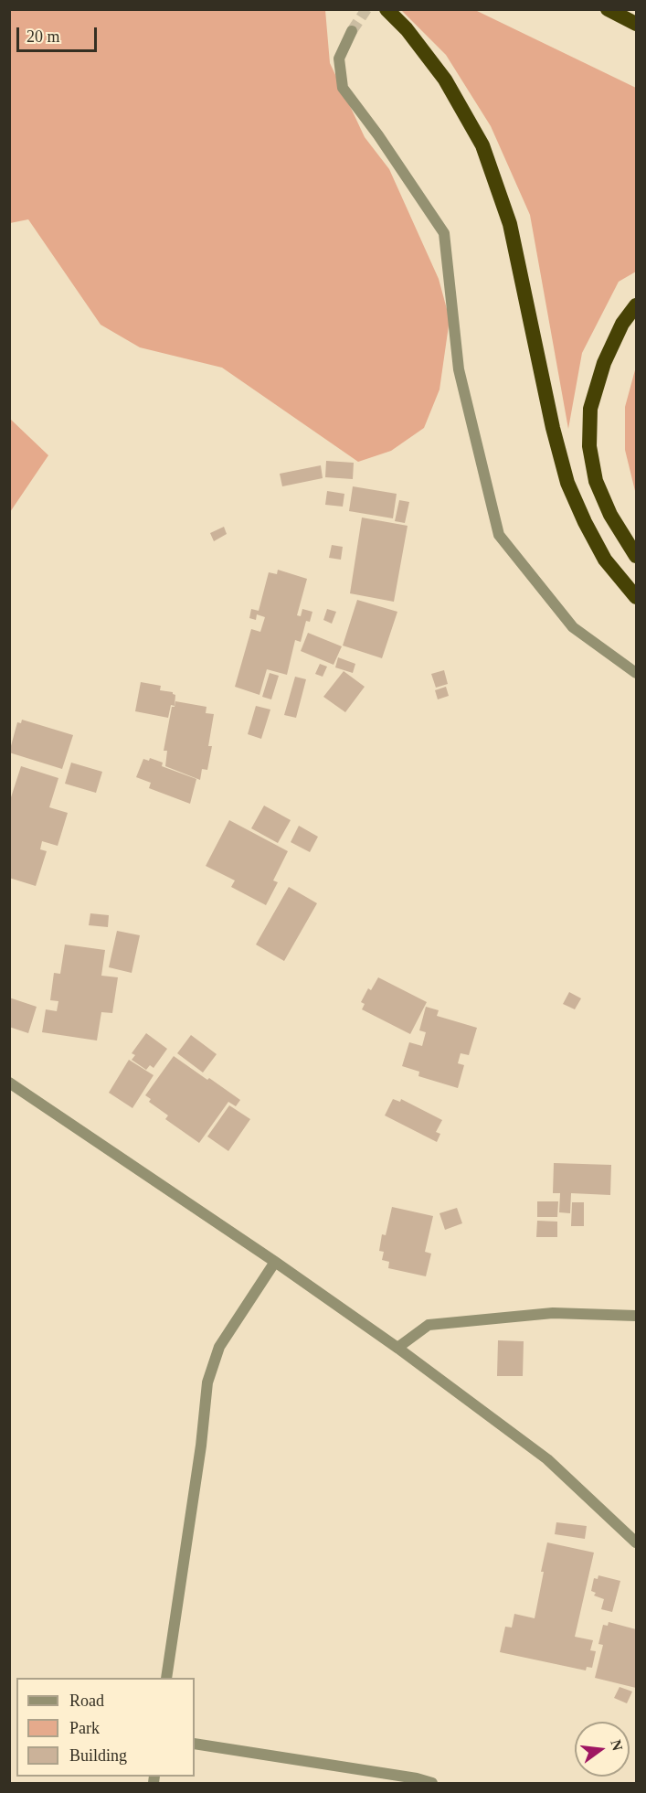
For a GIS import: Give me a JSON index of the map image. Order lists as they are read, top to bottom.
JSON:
{
  "legend": ["Road", "Park", "Building"],
  "scale_bar": "20 m",
  "north": "right"
}
